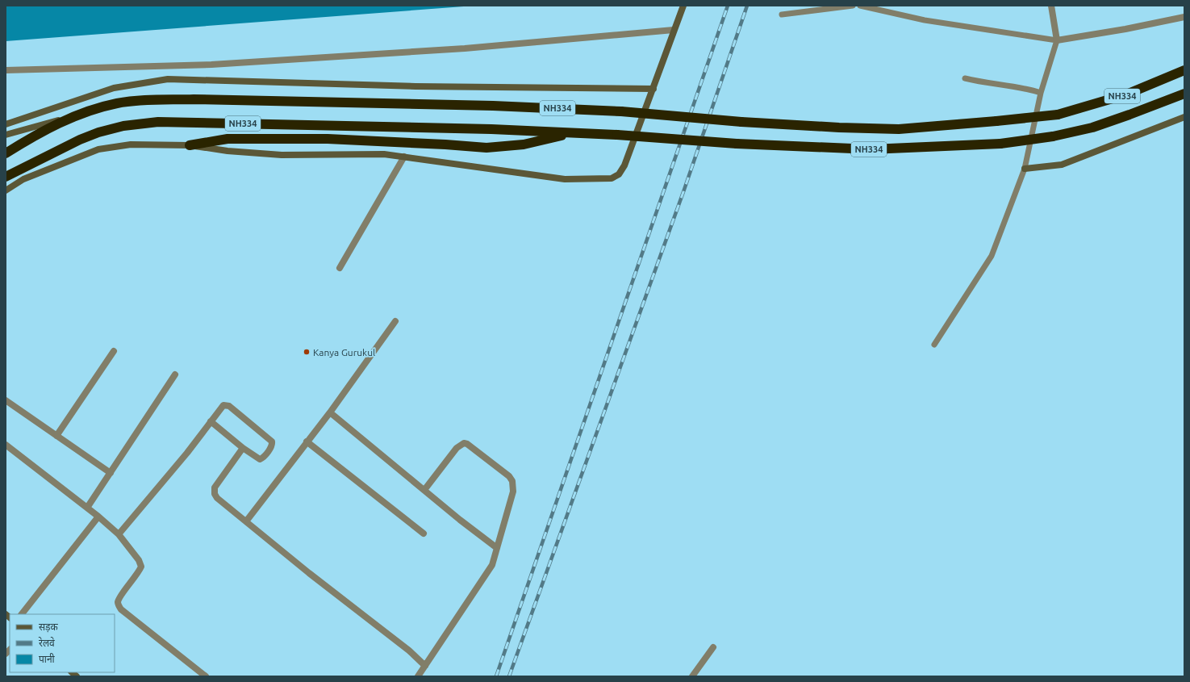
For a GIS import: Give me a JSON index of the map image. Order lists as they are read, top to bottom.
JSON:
{
  "streets": {
    "highway": ["NH334"]
  },
  "places": ["Kanya Gurukul"],
  "legend": ["सड़क", "रेलवे", "पानी"]
}
